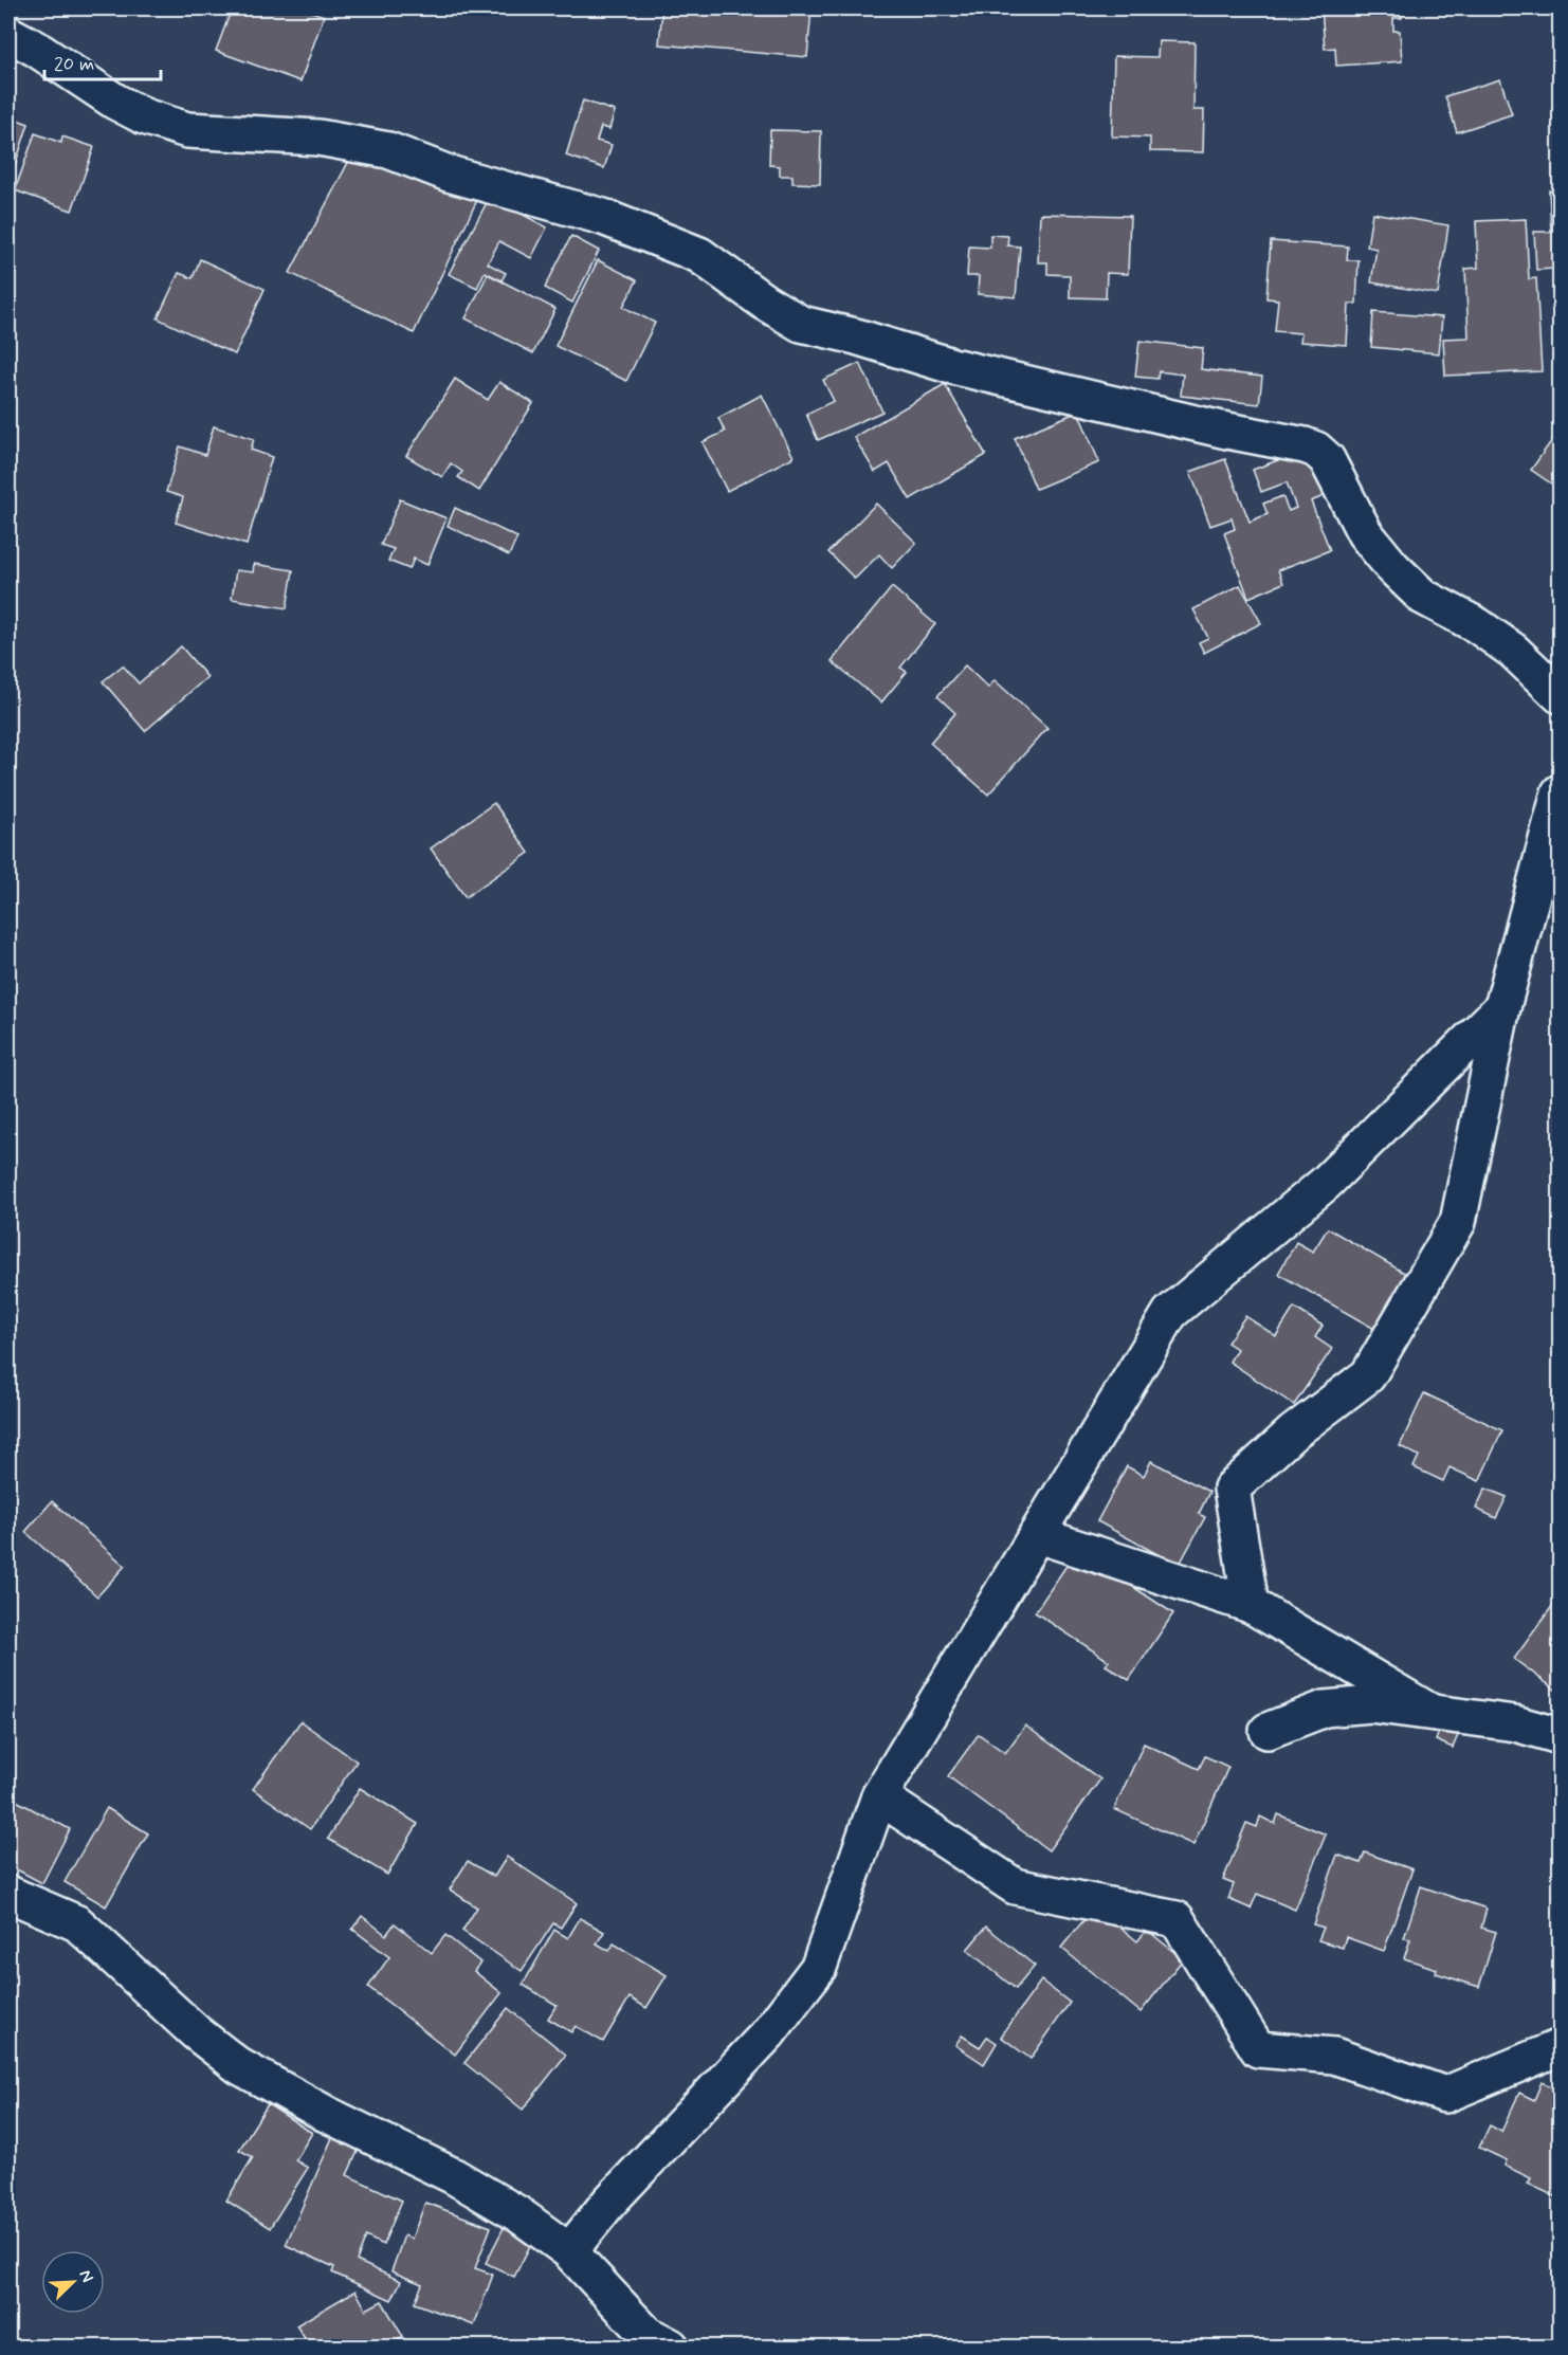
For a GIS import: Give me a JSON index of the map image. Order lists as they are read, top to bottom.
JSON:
{
  "scale_bar": "20 m",
  "north": "top right"
}
